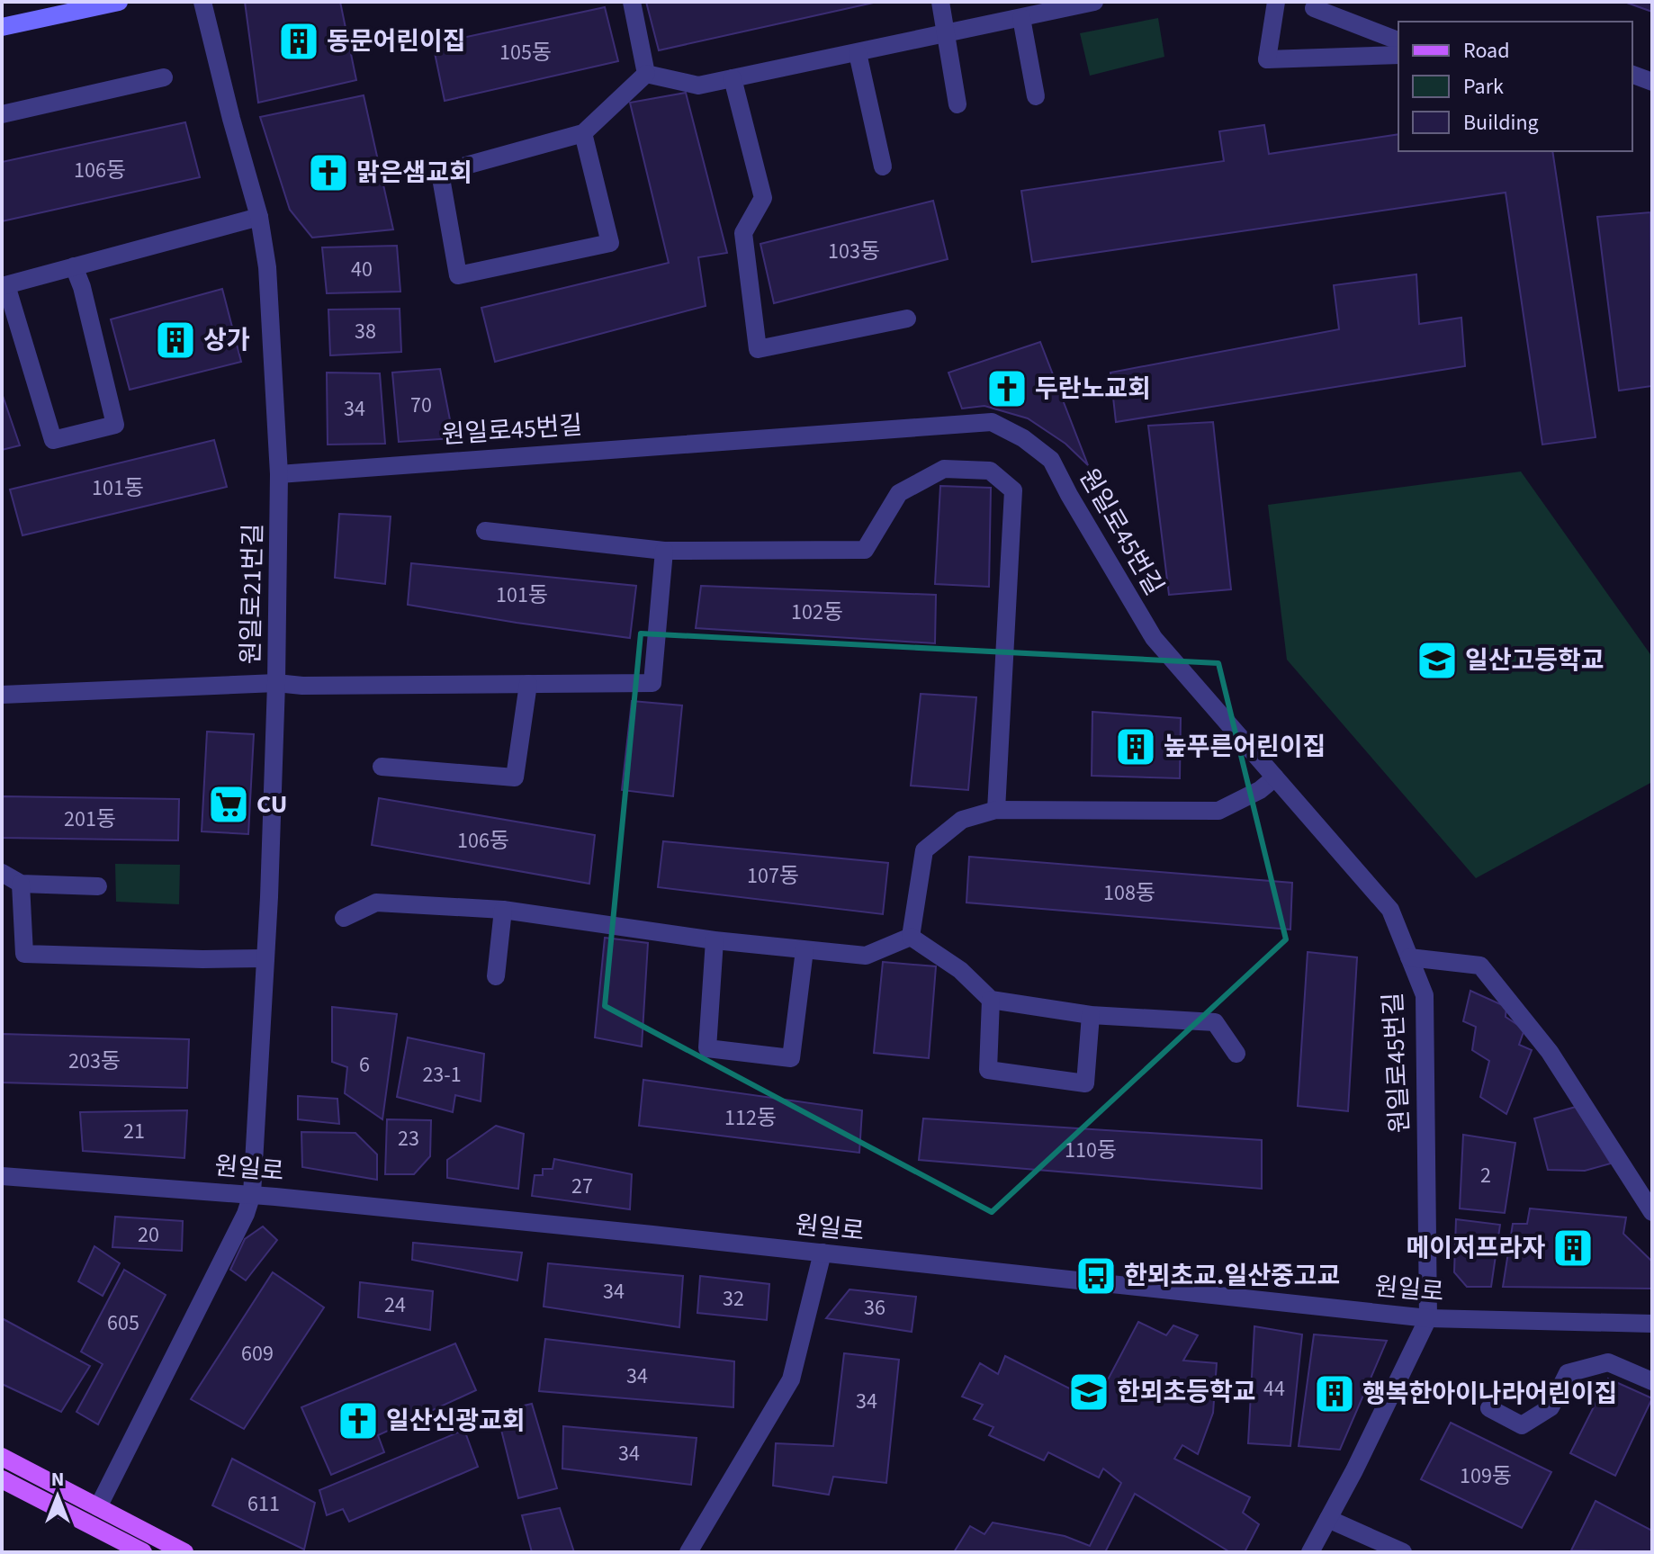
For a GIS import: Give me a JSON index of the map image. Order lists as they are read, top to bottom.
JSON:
{
  "streets": {
    "street": ["원일로45번길", "원일로21번길", "원일로"]
  },
  "crossings": [
    ["원일로45번길", "원일로21번길"],
    ["원일로45번길", "원일로"],
    ["원일로21번길", "원일로"]
  ],
  "places": {
    "building": [
      "동문어린이집",
      "상가",
      "높푸른어린이집",
      "메이저프라자",
      "행복한아이나라어린이집"
    ],
    "church": ["맑은샘교회", "두란노교회", "일산신광교회"],
    "school or university": ["일산고등학교", "한뫼초등학교"],
    "supermarket": ["CU"],
    "bus stop": ["한뫼초교.일산중고교"]
  },
  "house_numbers": [
    "105동",
    "106동",
    "103동",
    "40",
    "38",
    "70",
    "34",
    "101동",
    "101동",
    "102동",
    "201동",
    "106동",
    "107동",
    "108동",
    "203동",
    "6",
    "23-1",
    "112동",
    "21",
    "23",
    "110동",
    "2",
    "27",
    "20",
    "34",
    "32",
    "24",
    "36",
    "605",
    "609",
    "34",
    "44",
    "34",
    "34",
    "109동",
    "611"
  ],
  "legend": ["Road", "Park", "Building"],
  "north": "top"
}
